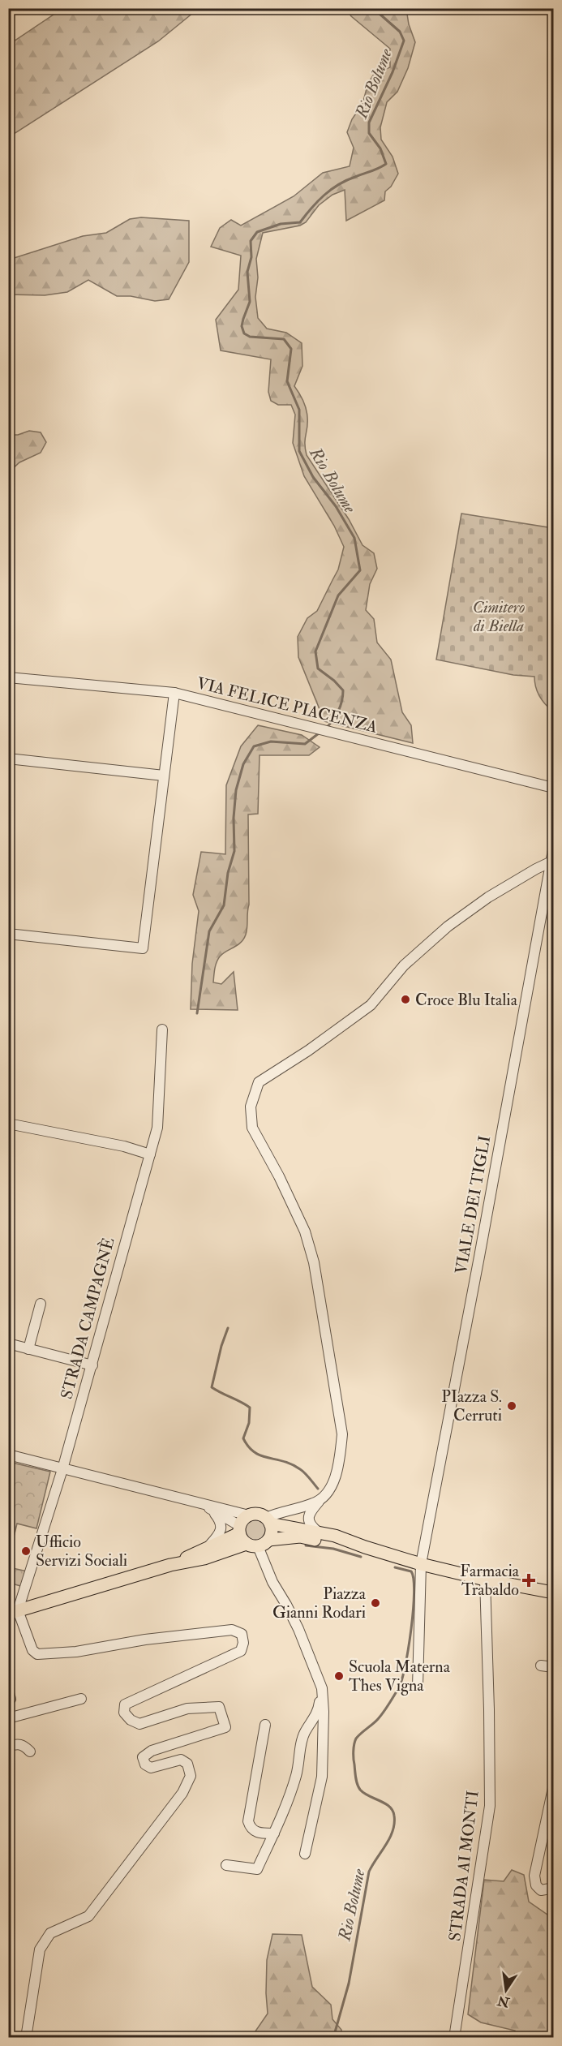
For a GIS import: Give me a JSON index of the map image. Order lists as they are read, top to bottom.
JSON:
{
  "streets": {
    "street": [
      "VIA FELICE PIACENZA",
      "VIALE DEI TIGLI",
      "STRADA CAMPAGNÈ",
      "STRADA AI MONTI"
    ]
  },
  "water": ["Rio Bolume"],
  "parks": ["Cimitero di Biella"],
  "places": {
    "other": [
      "Croce Blu Italia",
      "PIazza S. Cerruti",
      "Ufficio Servizi Sociali",
      "Piazza Gianni Rodari",
      "Scuola Materna Thes Vigna"
    ],
    "health": ["Farmacia Trabaldo"]
  },
  "north": "bottom"
}
